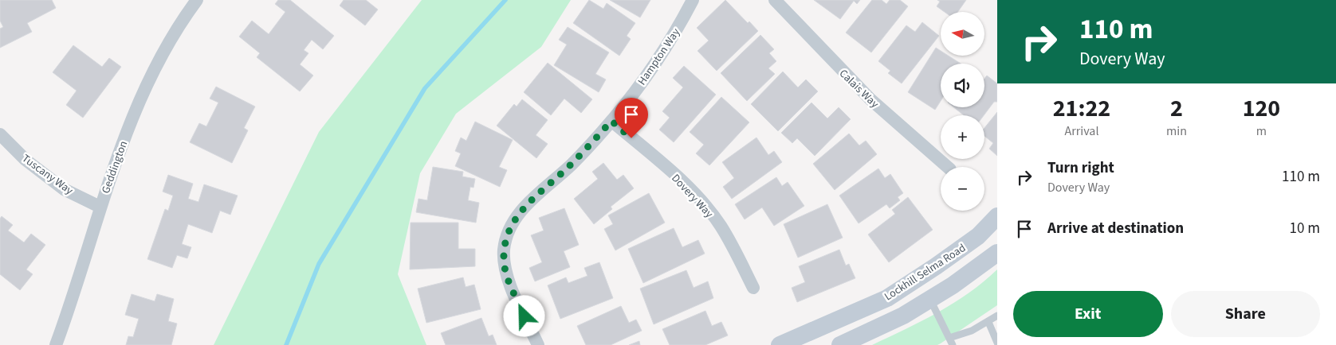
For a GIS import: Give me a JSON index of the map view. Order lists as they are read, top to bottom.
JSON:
{
  "streets": {
    "main road": ["Lockhill Selma Road"],
    "street": [
      "Hampton Way",
      "Calais Way",
      "Geddington",
      "Tuscany Way",
      "Dovery Way"
    ]
  },
  "crossings": [
    ["Hampton Way", "Dovery Way"],
    ["Geddington", "Tuscany Way"]
  ],
  "north": "left",
  "page": {
    "turn": ["110 m", "Dovery Way"],
    "map_buttons": ["+", "−"],
    "eta": [
      "21:22",
      "Arrival",
      "2",
      "min",
      "120",
      "m"
    ],
    "list": [
      {
        "name": "Turn right",
        "note": "Dovery Way",
        "value": "110 m"
      },
      {
        "name": "Arrive at destination",
        "value": "10 m"
      }
    ],
    "buttons": ["Exit", "Share"]
  }
}
